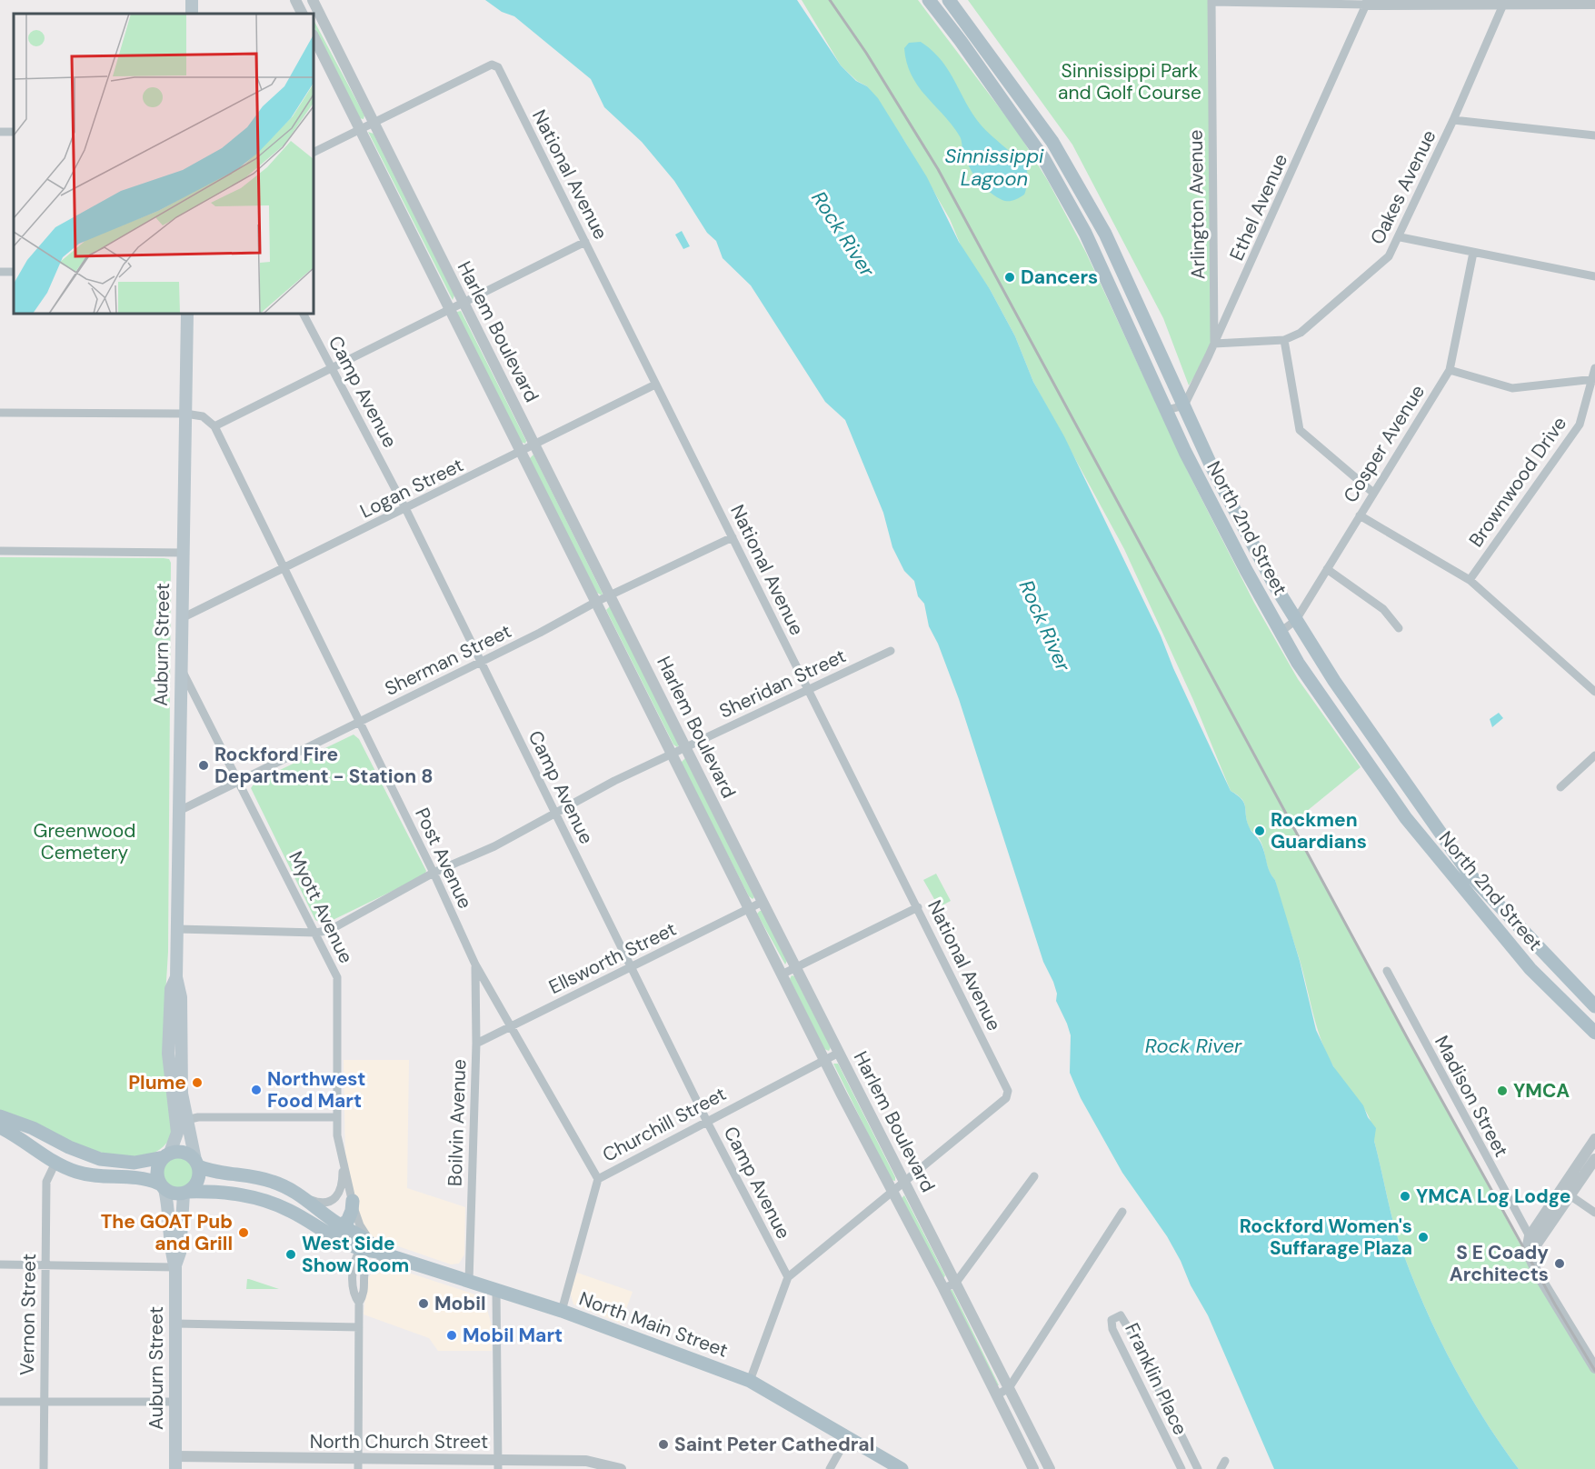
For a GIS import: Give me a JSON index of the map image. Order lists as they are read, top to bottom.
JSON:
{
  "streets": {
    "main road": ["North 2nd Street", "Auburn Street", "North Main Street"],
    "street": [
      "National Avenue",
      "Oakes Avenue",
      "Arlington Avenue",
      "Ethel Avenue",
      "Harlem Boulevard",
      "Camp Avenue",
      "Cosper Avenue",
      "Brownwood Drive",
      "Logan Street",
      "Sherman Street",
      "Sheridan Street",
      "Post Avenue",
      "Myott Avenue",
      "Ellsworth Street",
      "Madison Street",
      "Boilvin Avenue",
      "Churchill Street",
      "Vernon Street",
      "Franklin Place",
      "North Church Street"
    ]
  },
  "crossings": [
    ["National Avenue", "Harlem Boulevard"],
    ["National Avenue", "Logan Street"],
    ["National Avenue", "Sherman Street"],
    ["National Avenue", "Sheridan Street"],
    ["Oakes Avenue", "Arlington Avenue"],
    ["Oakes Avenue", "Ethel Avenue"],
    ["Arlington Avenue", "Ethel Avenue"],
    ["Ethel Avenue", "North 2nd Street"],
    ["Harlem Boulevard", "Logan Street"],
    ["Harlem Boulevard", "Sherman Street"],
    ["Harlem Boulevard", "Sheridan Street"],
    ["Harlem Boulevard", "Ellsworth Street"],
    ["Harlem Boulevard", "Churchill Street"],
    ["Camp Avenue", "Logan Street"],
    ["Camp Avenue", "Sherman Street"],
    ["Camp Avenue", "Sheridan Street"],
    ["Camp Avenue", "Ellsworth Street"],
    ["Camp Avenue", "Churchill Street"],
    ["Cosper Avenue", "North 2nd Street"],
    ["Logan Street", "Auburn Street"],
    ["Logan Street", "Post Avenue"],
    ["Auburn Street", "Sherman Street"],
    ["Auburn Street", "Sheridan Street"],
    ["Auburn Street", "Myott Avenue"],
    ["Auburn Street", "North Main Street"],
    ["Auburn Street", "North Church Street"],
    ["Sherman Street", "Post Avenue"],
    ["Sherman Street", "Myott Avenue"],
    ["Sheridan Street", "Post Avenue"],
    ["Sheridan Street", "Myott Avenue"],
    ["Post Avenue", "Ellsworth Street"],
    ["Post Avenue", "Boilvin Avenue"],
    ["Post Avenue", "Churchill Street"],
    ["Myott Avenue", "North Main Street"],
    ["Ellsworth Street", "Boilvin Avenue"],
    ["Boilvin Avenue", "North Main Street"],
    ["Churchill Street", "North Main Street"]
  ],
  "water": ["Sinnissippi Lagoon", "Rock River"],
  "parks": ["Sinnissippi Park and Golf Course", "Greenwood Cemetery"],
  "places": [
    "Dancers",
    "Rockford Fire Department - Station 8",
    "Rockmen Guardians",
    "Plume",
    "Northwest Food Mart",
    "YMCA",
    "YMCA Log Lodge",
    "The GOAT Pub and Grill",
    "Rockford Women's Suffarage Plaza",
    "West Side Show Room",
    "S E Coady Architects",
    "Mobil",
    "Mobil Mart",
    "Saint Peter Cathedral"
  ]
}
